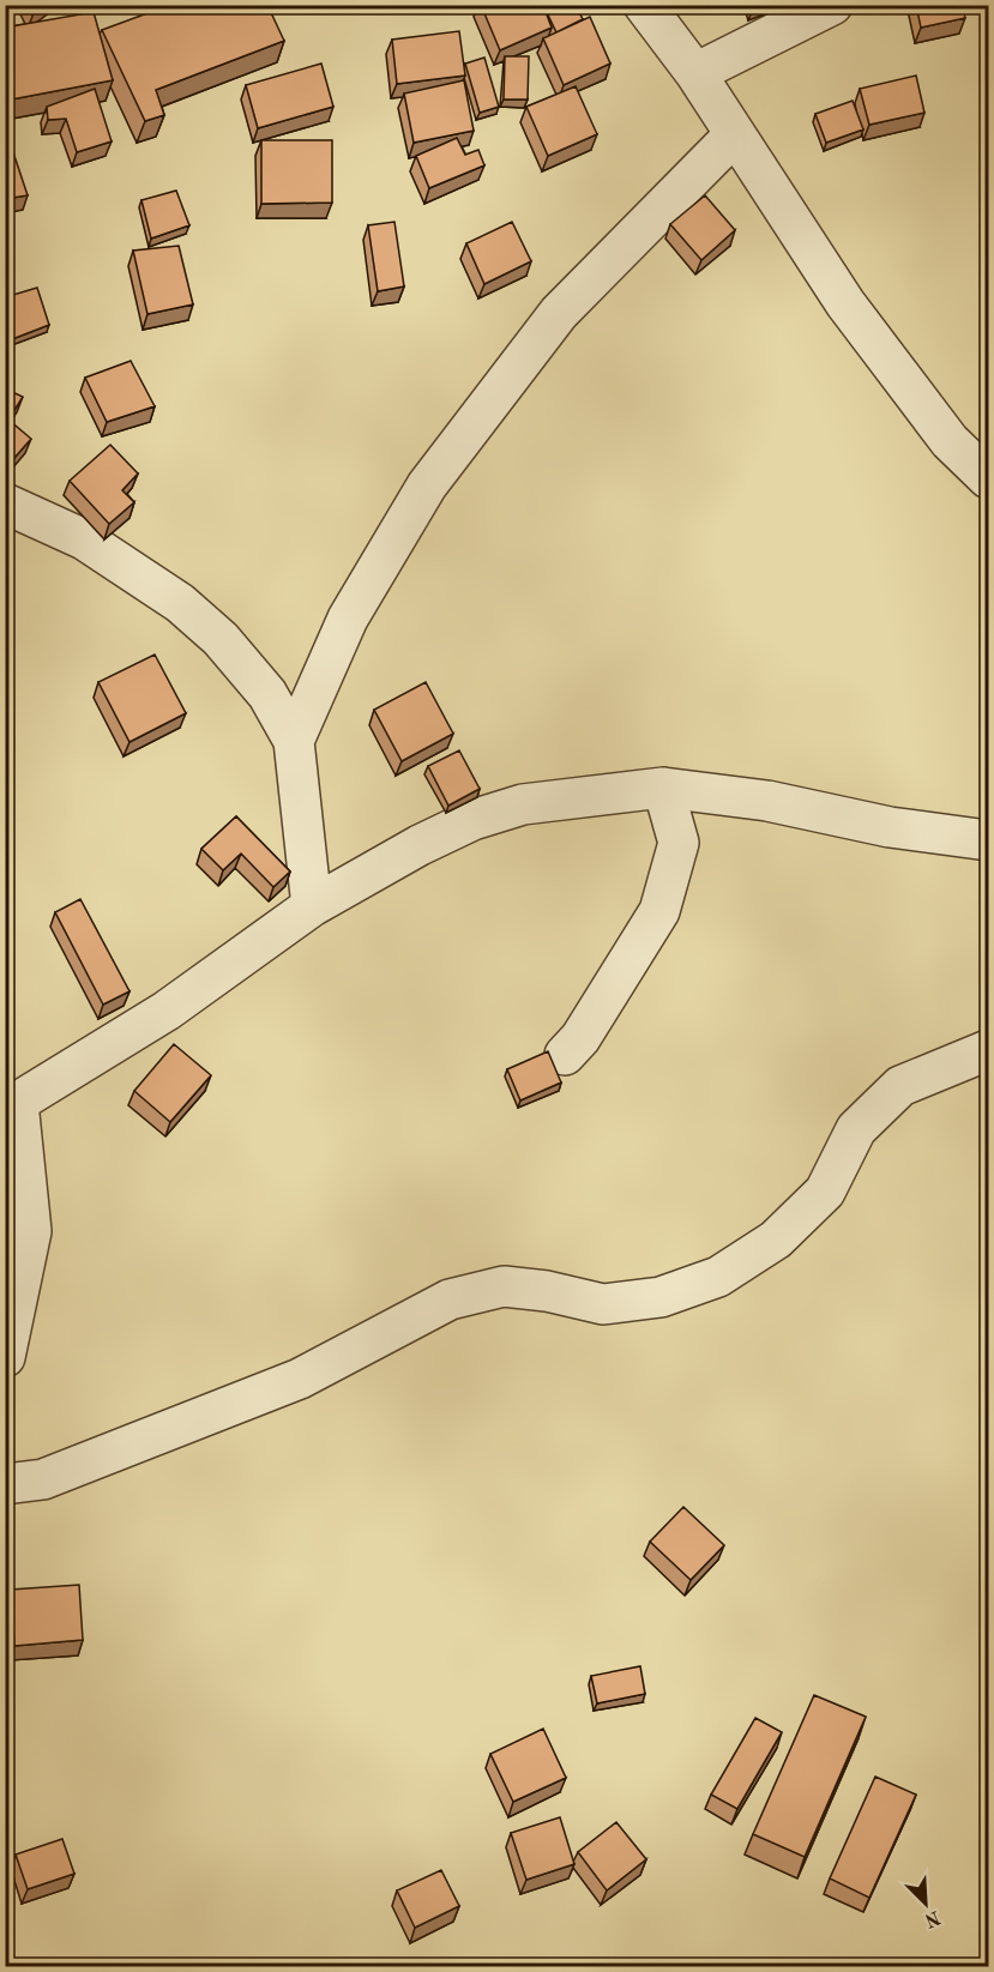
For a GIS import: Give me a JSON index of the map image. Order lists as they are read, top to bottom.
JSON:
{
  "north": "bottom right"
}
